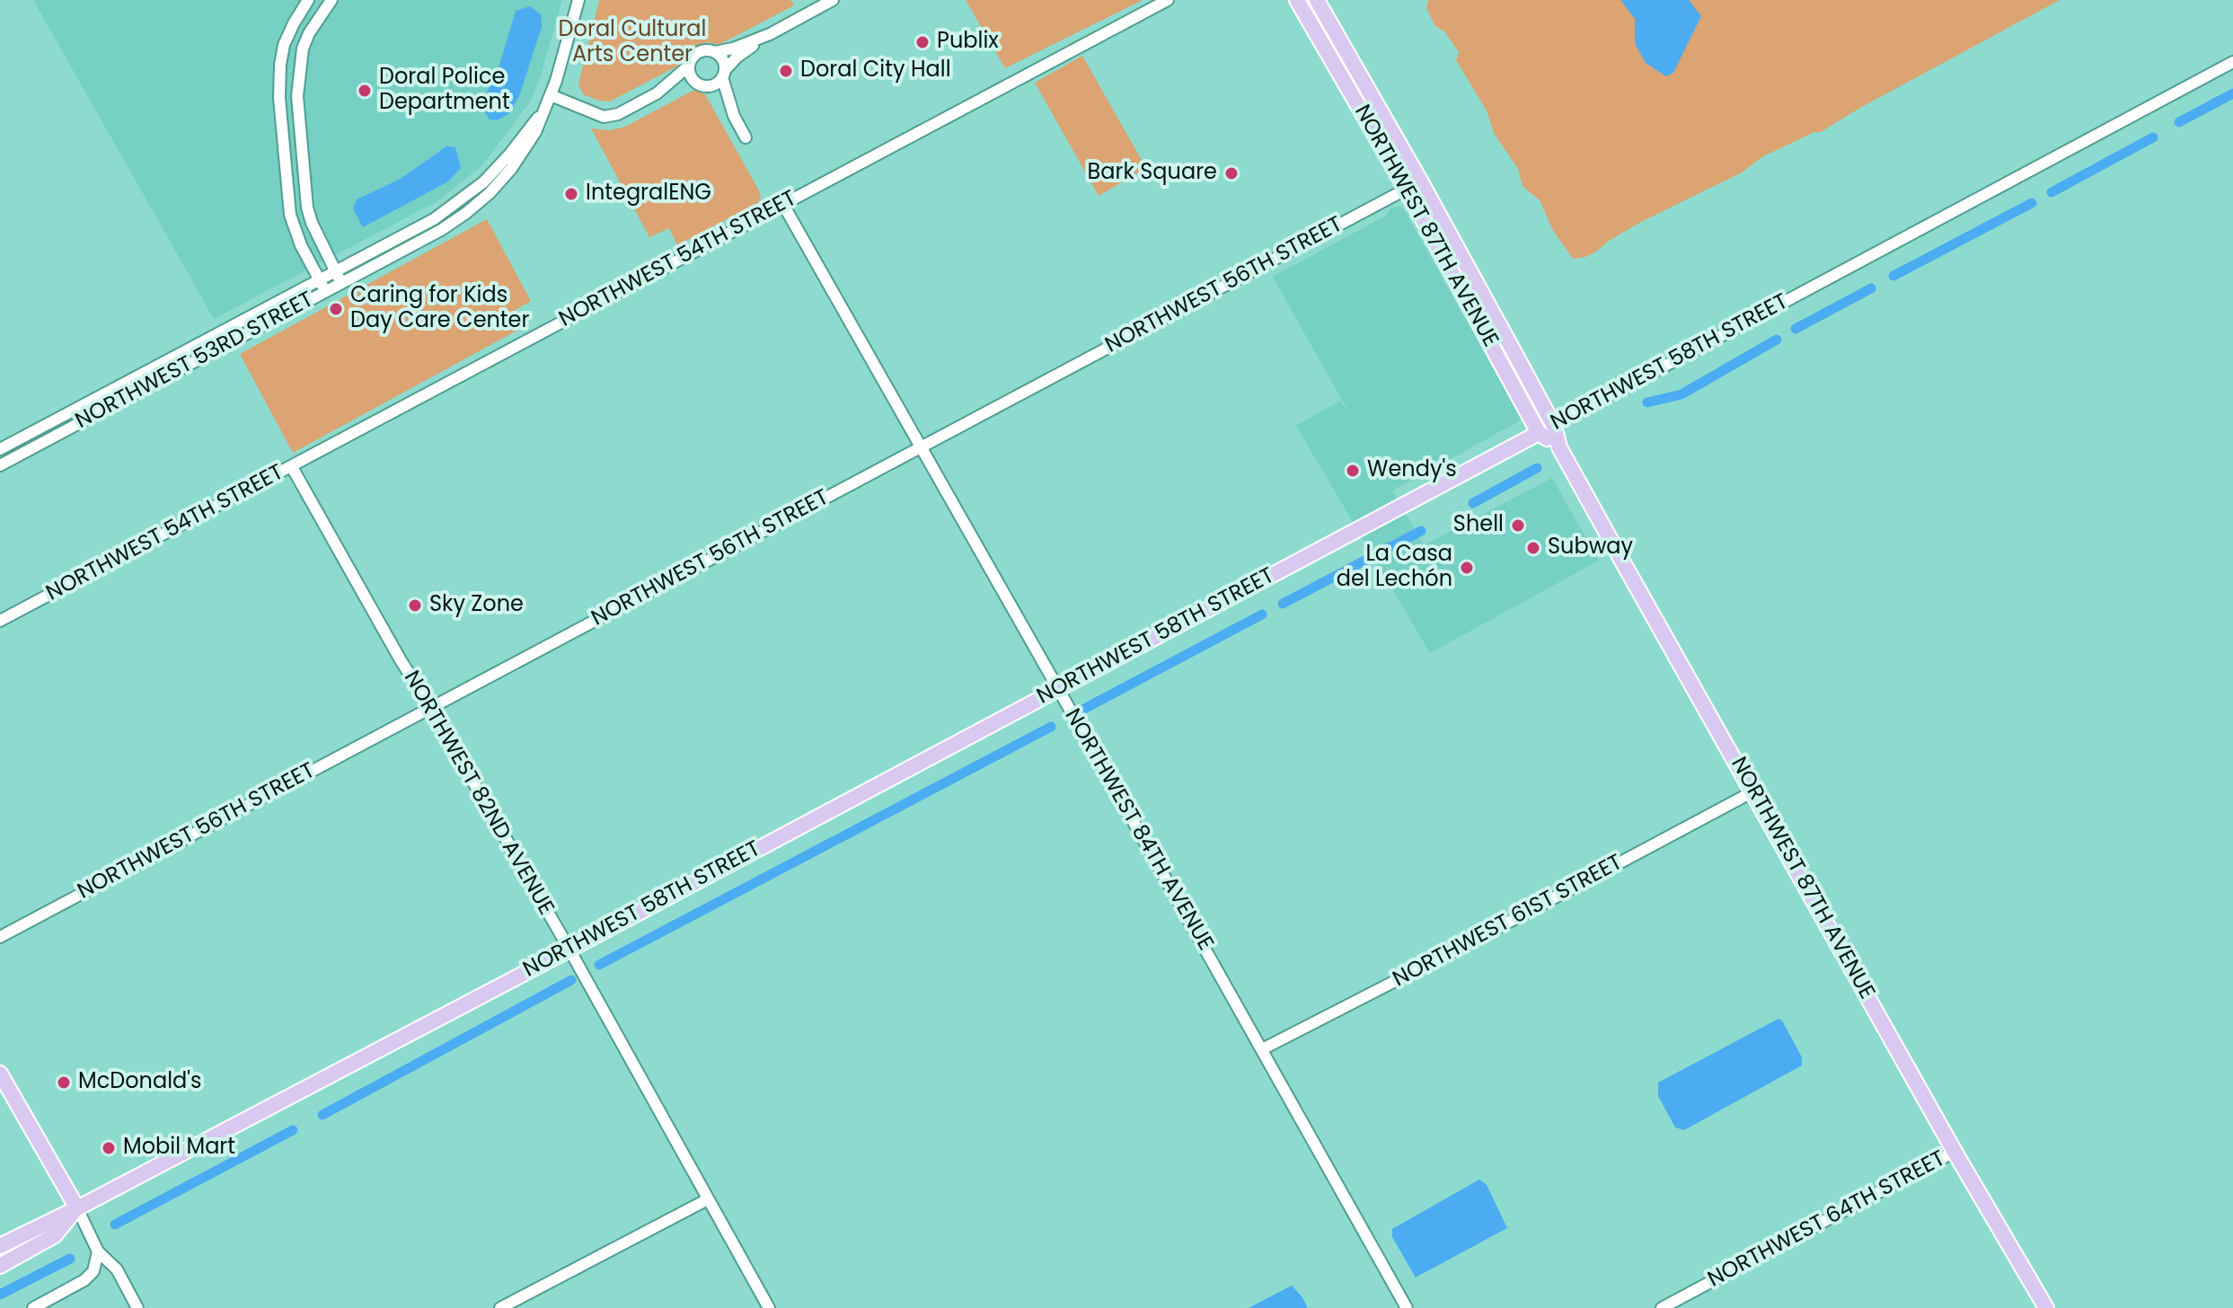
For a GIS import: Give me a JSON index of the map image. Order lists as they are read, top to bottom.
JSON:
{
  "streets": {
    "main road": ["NORTHWEST 87TH AVENUE", "NORTHWEST 58TH STREET"],
    "street": [
      "NORTHWEST 54TH STREET",
      "NORTHWEST 56TH STREET",
      "NORTHWEST 53RD STREET",
      "NORTHWEST 82ND AVENUE",
      "NORTHWEST 84TH AVENUE",
      "NORTHWEST 61ST STREET",
      "NORTHWEST 64TH STREET"
    ]
  },
  "crossings": [
    ["NORTHWEST 87TH AVENUE", "NORTHWEST 56TH STREET"],
    ["NORTHWEST 87TH AVENUE", "NORTHWEST 58TH STREET"],
    ["NORTHWEST 87TH AVENUE", "NORTHWEST 61ST STREET"],
    ["NORTHWEST 87TH AVENUE", "NORTHWEST 64TH STREET"],
    ["NORTHWEST 54TH STREET", "NORTHWEST 82ND AVENUE"],
    ["NORTHWEST 54TH STREET", "NORTHWEST 84TH AVENUE"],
    ["NORTHWEST 56TH STREET", "NORTHWEST 82ND AVENUE"],
    ["NORTHWEST 56TH STREET", "NORTHWEST 84TH AVENUE"],
    ["NORTHWEST 58TH STREET", "NORTHWEST 82ND AVENUE"],
    ["NORTHWEST 58TH STREET", "NORTHWEST 84TH AVENUE"],
    ["NORTHWEST 84TH AVENUE", "NORTHWEST 61ST STREET"]
  ],
  "parks": ["Doral Cultural Arts Center"],
  "places": [
    "Publix",
    "Doral City Hall",
    "Doral Police Department",
    "Bark Square",
    "IntegralENG",
    "Caring for Kids Day Care Center",
    "Wendy's",
    "Shell",
    "Subway",
    "La Casa del Lechón",
    "Sky Zone",
    "McDonald's",
    "Mobil Mart"
  ]
}
